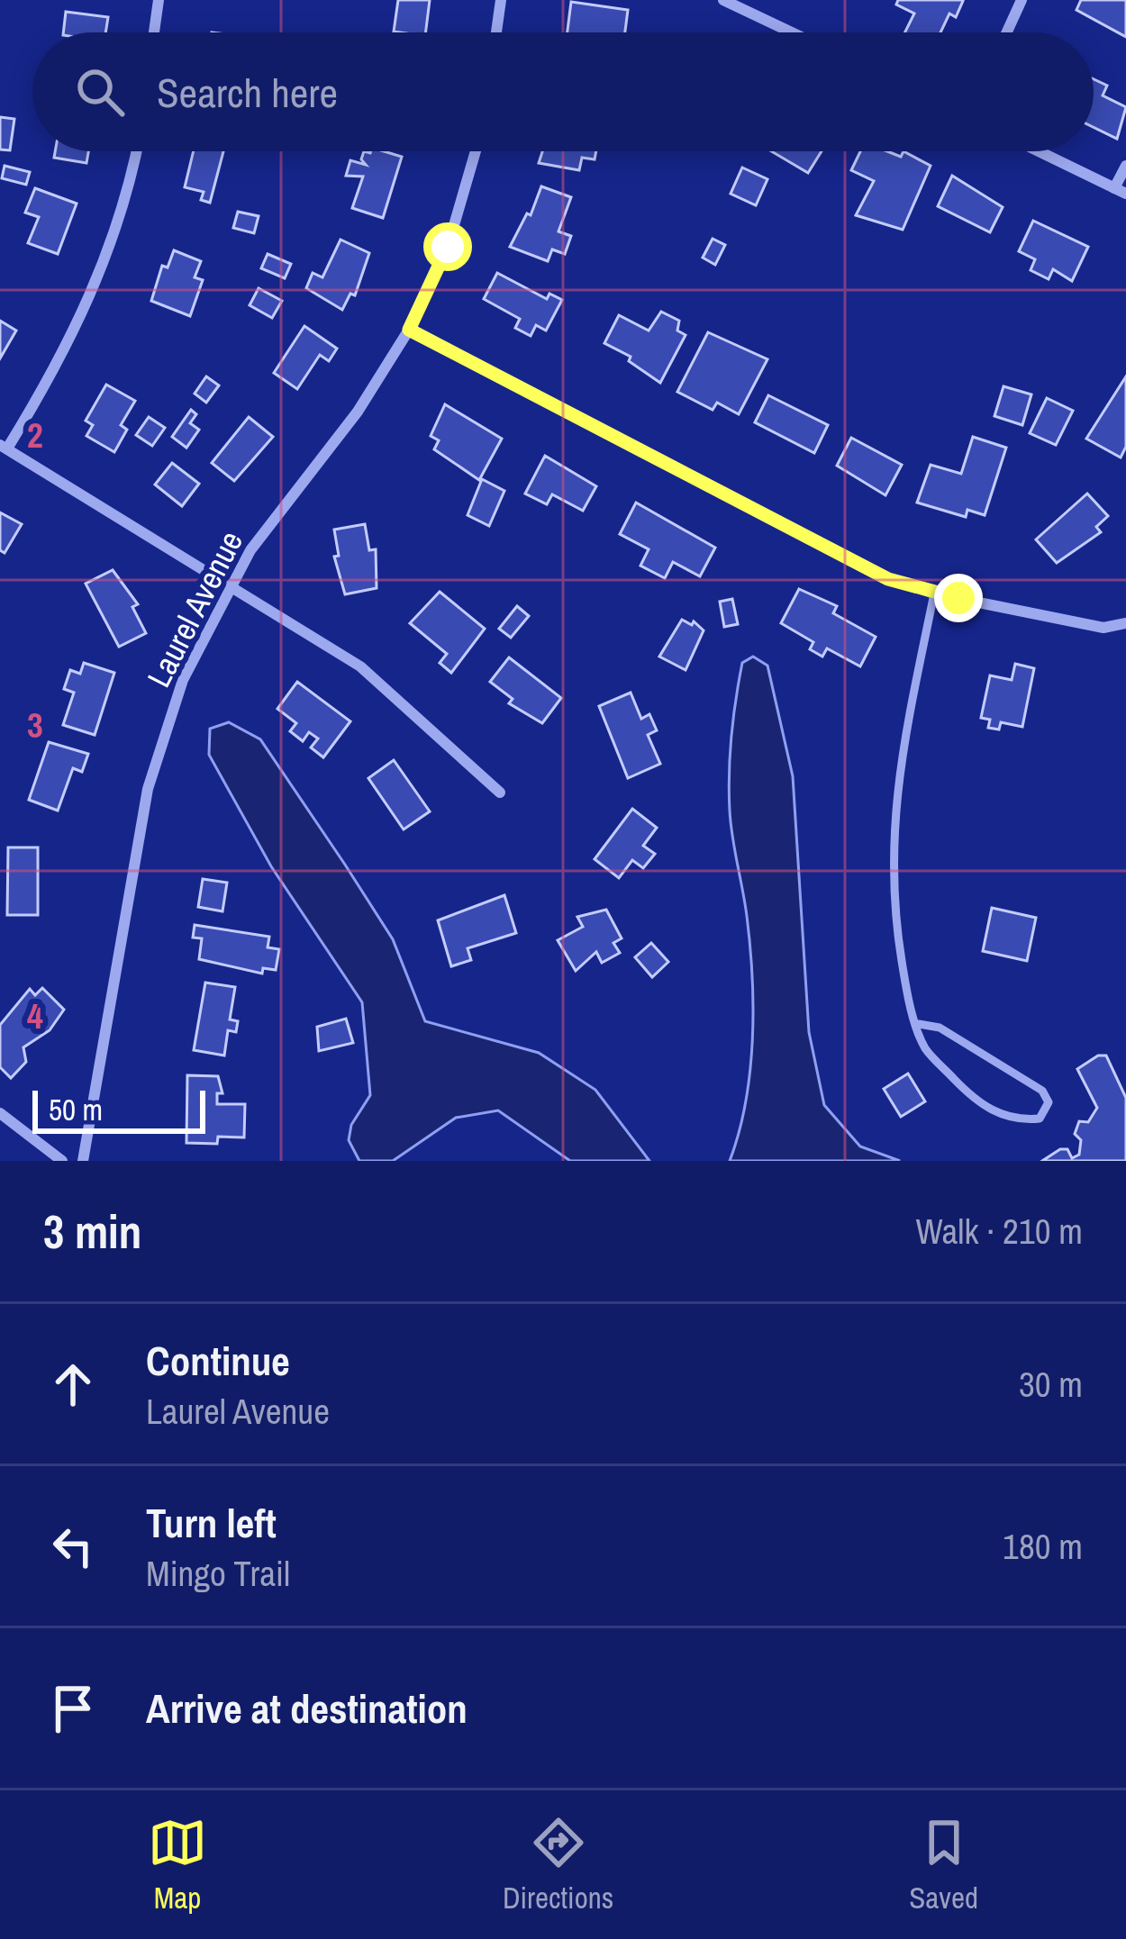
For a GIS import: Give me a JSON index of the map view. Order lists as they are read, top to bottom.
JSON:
{
  "streets": {
    "street": ["Laurel Avenue"]
  },
  "scale_bar": "50 m",
  "page": {
    "search": "Search here",
    "scale": "50 m",
    "heading": ["3 min", "Walk · 210 m"],
    "list": [
      ["Continue", "Laurel Avenue", "30 m"],
      ["Turn left", "Mingo Trail", "180 m"],
      "Arrive at destination"
    ],
    "nav": ["Map", "Directions", "Saved"]
  },
  "grid": {
    "rows": ["2", "3", "4"]
  }
}
